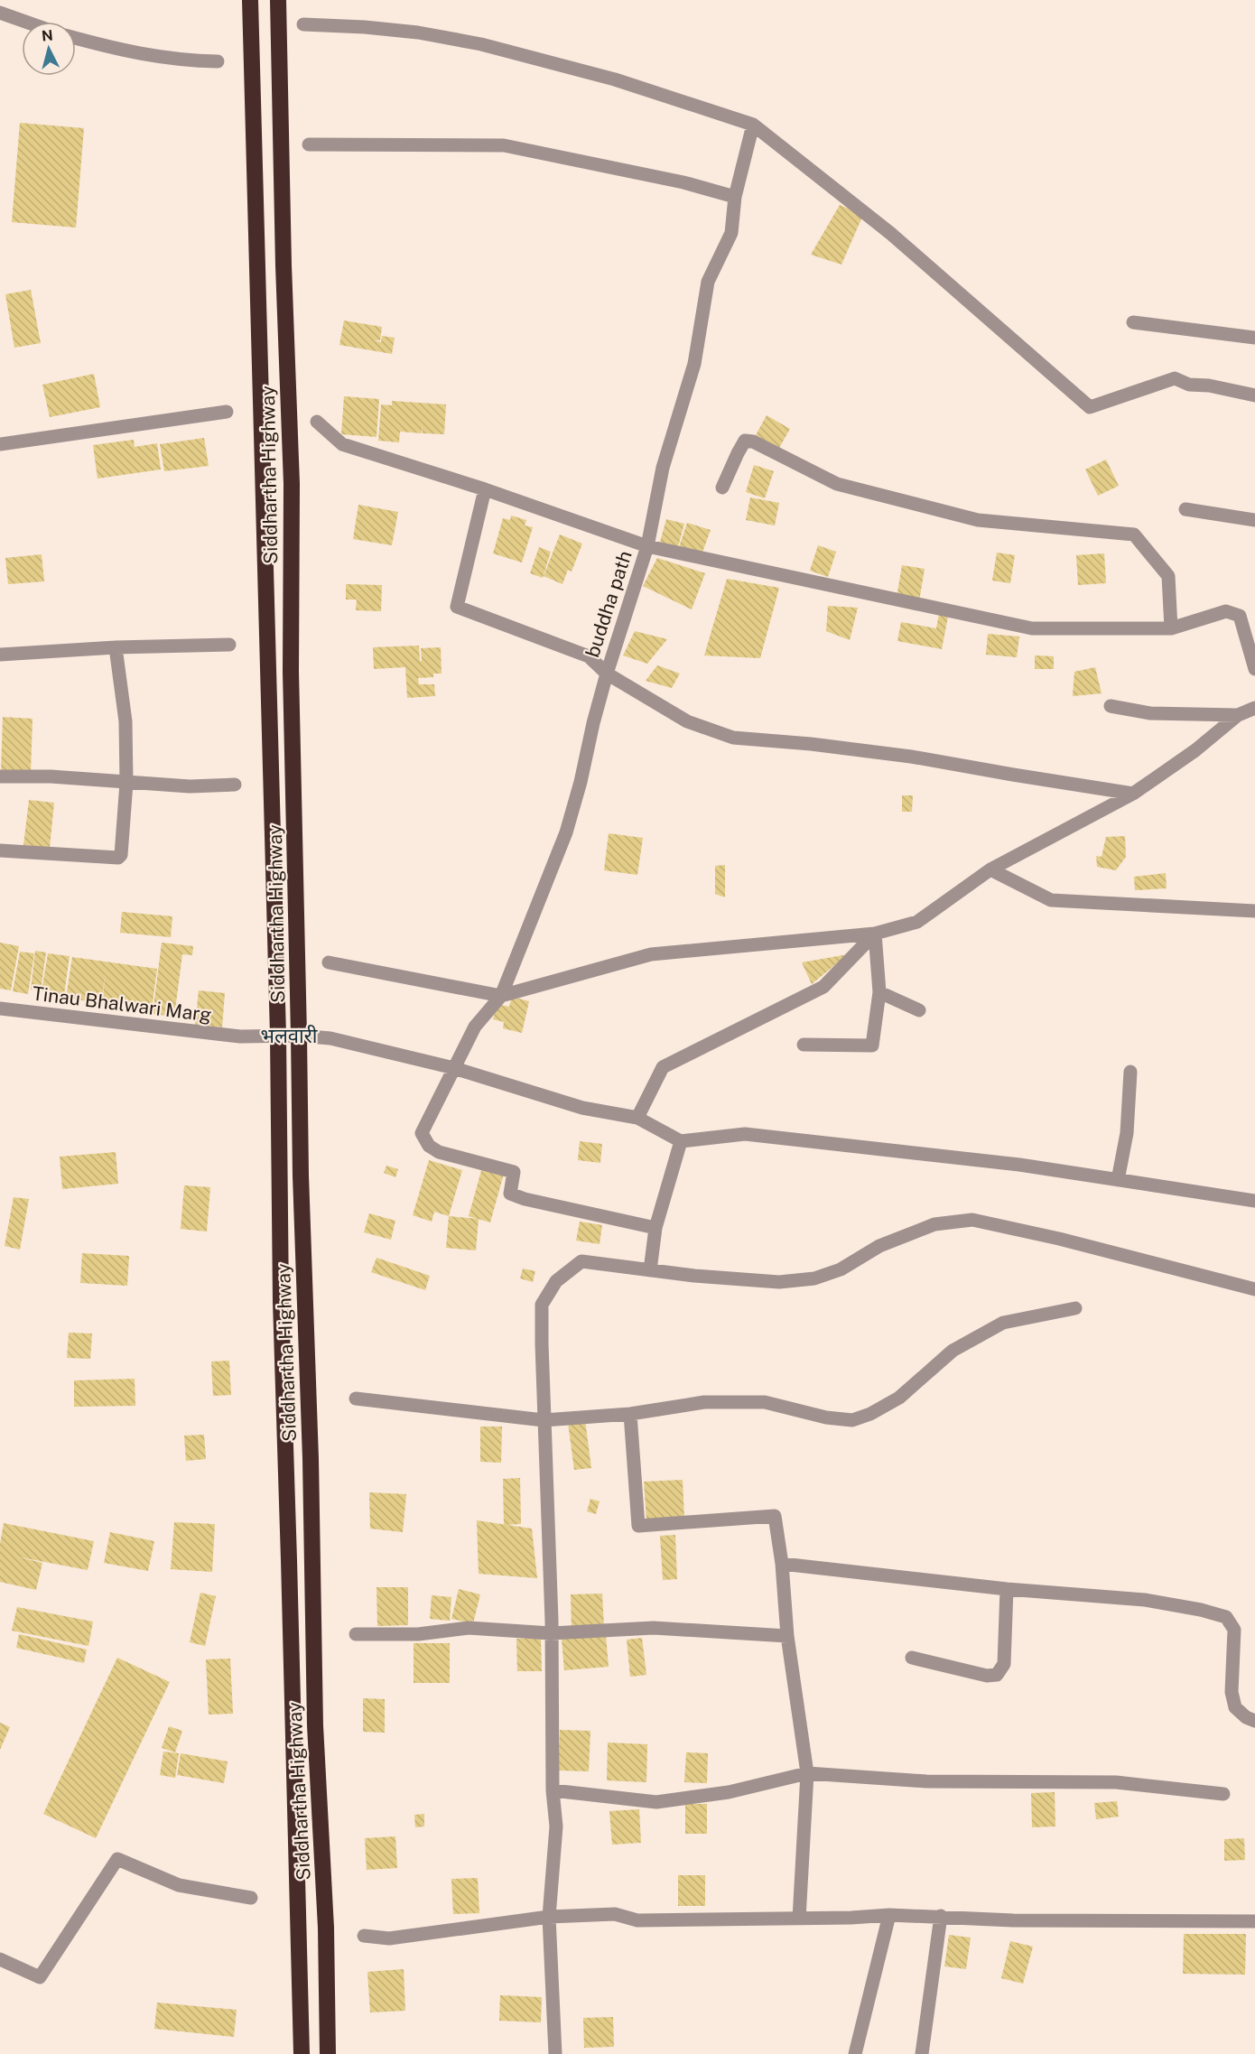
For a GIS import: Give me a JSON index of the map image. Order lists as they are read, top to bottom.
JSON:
{
  "streets": {
    "highway": ["Siddhartha Highway"],
    "street": ["buddha path", "Tinau Bhalwari Marg"]
  },
  "crossings": [
    ["Siddhartha Highway", "Tinau Bhalwari Marg"],
    ["buddha path", "Tinau Bhalwari Marg"]
  ],
  "districts": ["भलवारी"],
  "north": "top"
}
